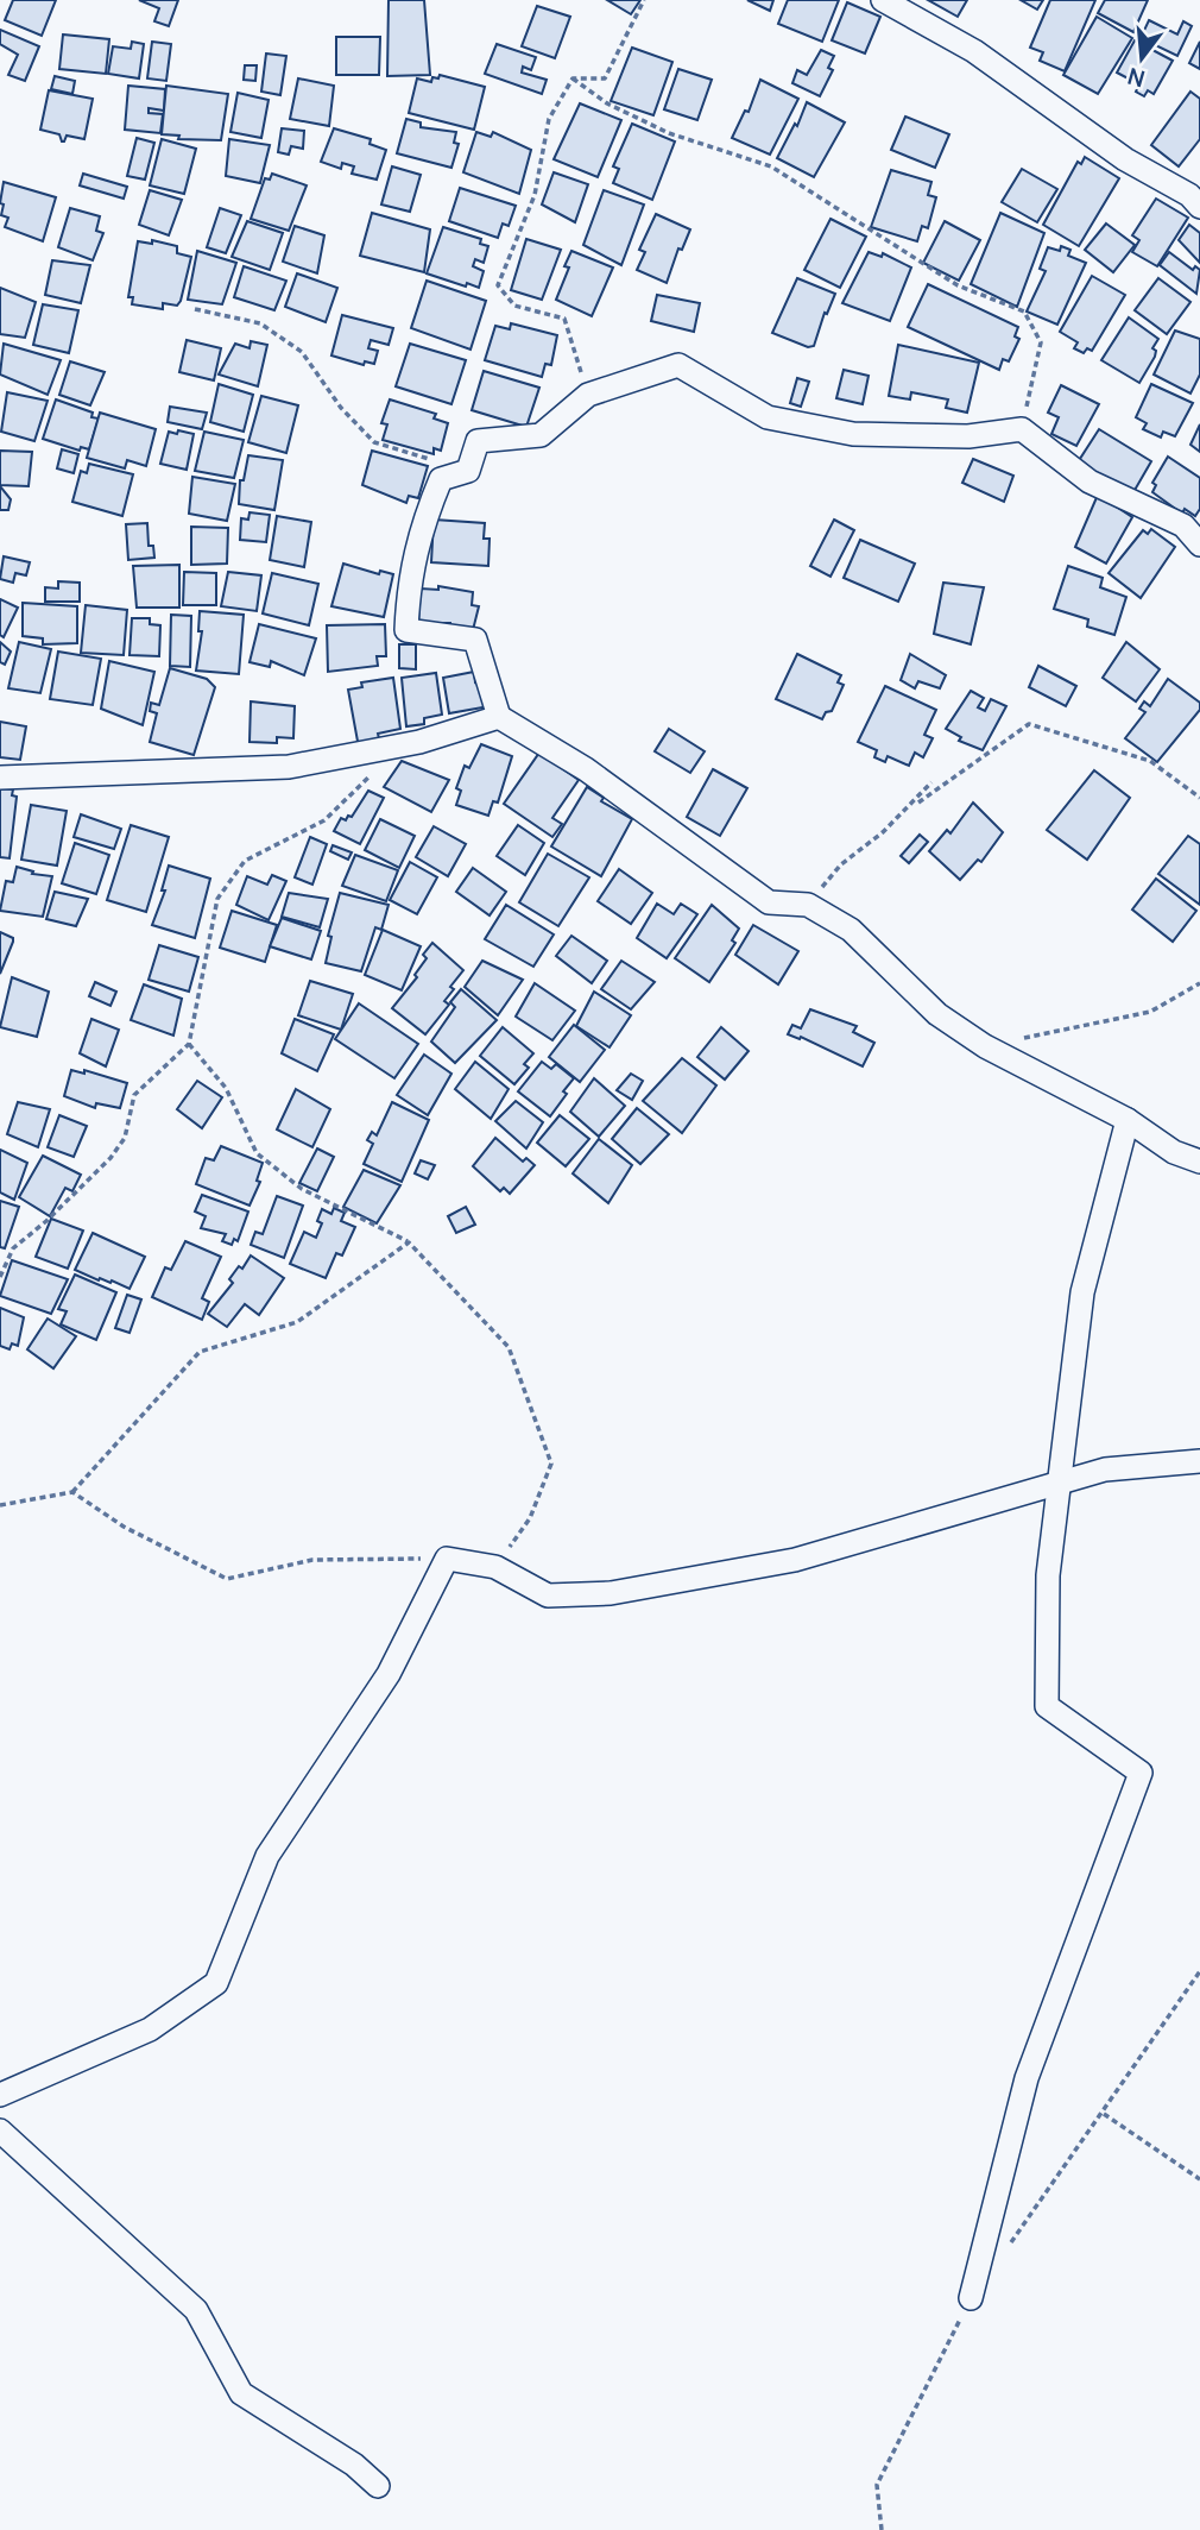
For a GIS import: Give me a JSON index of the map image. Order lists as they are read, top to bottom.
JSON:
{
  "north": "bottom"
}
